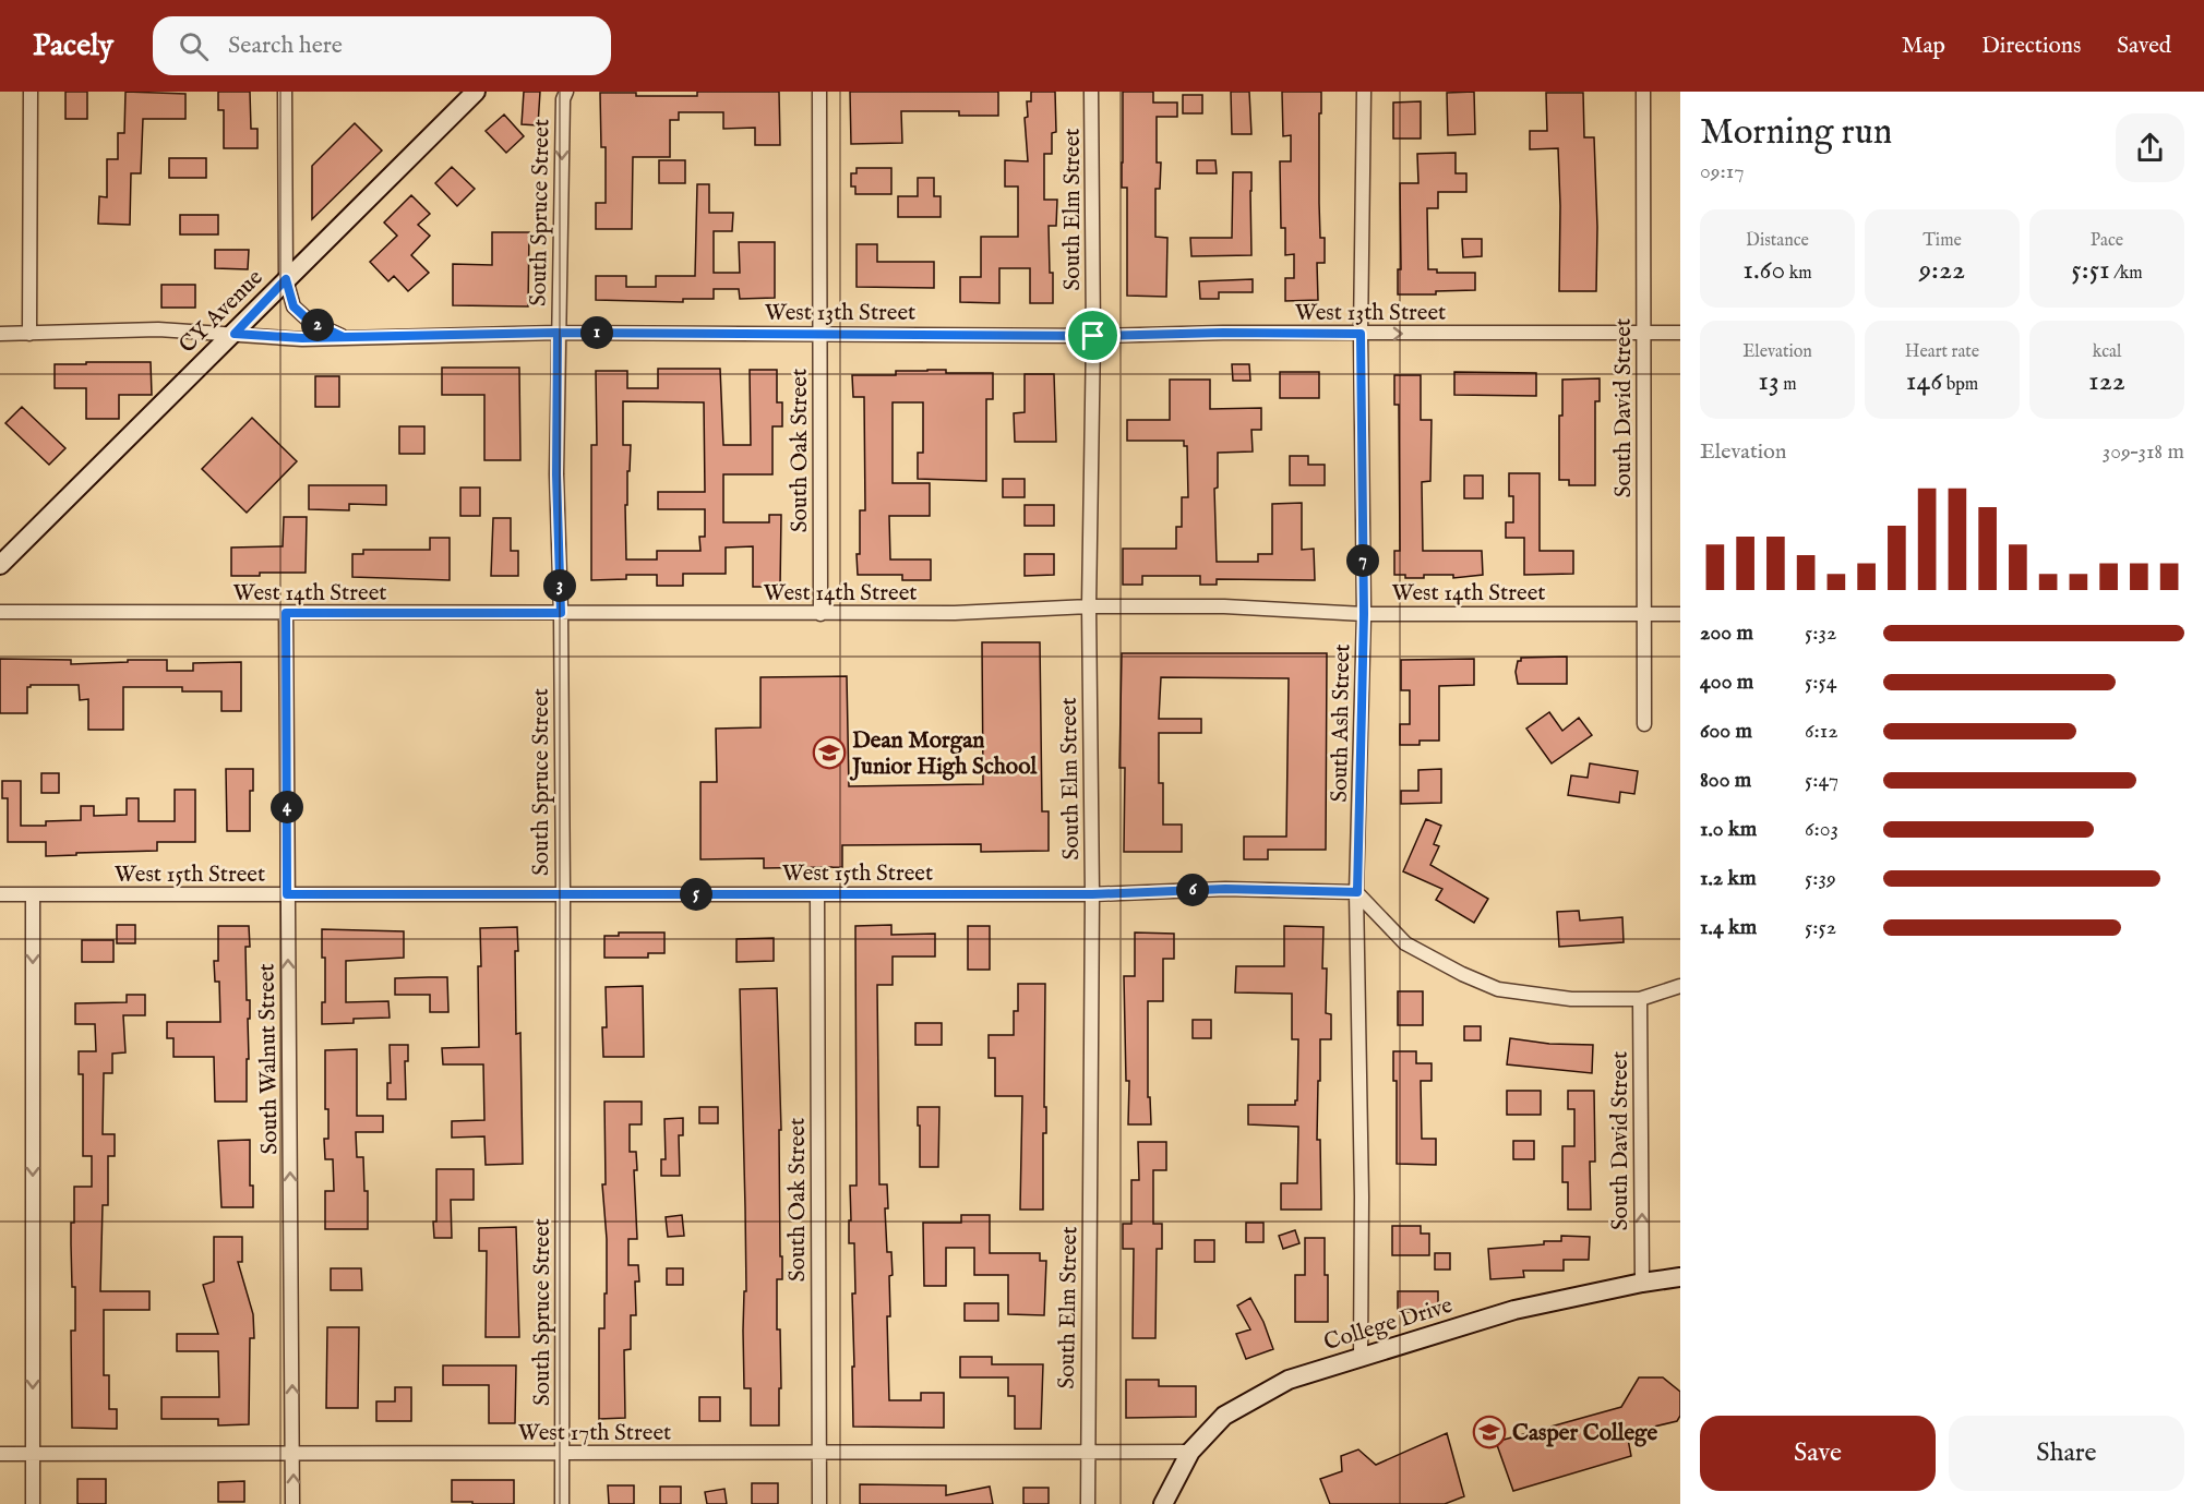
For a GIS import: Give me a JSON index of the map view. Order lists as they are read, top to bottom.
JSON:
{
  "streets": {
    "main road": ["CY Avenue", "College Drive"],
    "street": [
      "South Elm Street",
      "South Spruce Street",
      "West 13th Street",
      "South David Street",
      "South Oak Street",
      "West 14th Street",
      "South Ash Street",
      "West 15th Street",
      "South Walnut Street",
      "West 17th Street"
    ]
  },
  "crossings": [
    ["South Elm Street", "West 13th Street"],
    ["South Elm Street", "West 14th Street"],
    ["South Elm Street", "West 15th Street"],
    ["South Elm Street", "West 17th Street"],
    ["South Spruce Street", "West 13th Street"],
    ["South Spruce Street", "West 14th Street"],
    ["South Spruce Street", "West 15th Street"],
    ["South Spruce Street", "West 17th Street"],
    ["CY Avenue", "West 13th Street"],
    ["West 13th Street", "South David Street"],
    ["West 13th Street", "South Oak Street"],
    ["West 13th Street", "South Ash Street"],
    ["South David Street", "West 14th Street"],
    ["South David Street", "College Drive"],
    ["South Oak Street", "West 14th Street"],
    ["South Oak Street", "West 15th Street"],
    ["South Oak Street", "West 17th Street"],
    ["West 14th Street", "South Ash Street"],
    ["West 14th Street", "South Walnut Street"],
    ["South Ash Street", "West 15th Street"],
    ["South Ash Street", "College Drive"],
    ["West 15th Street", "South Walnut Street"],
    ["South Walnut Street", "West 17th Street"],
    ["College Drive", "West 17th Street"]
  ],
  "one_way": ["South Walnut Street"],
  "places": {
    "school or university": ["Dean Morgan Junior High School", "Casper College"]
  },
  "page": {
    "header": "Pacely",
    "search": "Search here",
    "nav": ["Map", "Directions", "Saved"],
    "heading": ["Morning run", "09:17"],
    "stats": [
      ["Distance", "1.60 km"],
      ["Time", "9:22"],
      ["Pace", "5:51 /km"],
      ["Elevation", "13 m"],
      ["Heart rate", "146 bpm"],
      ["kcal", "122"]
    ],
    "pins": [
      "2",
      "1",
      "7",
      "3",
      "4",
      "6",
      "5"
    ],
    "chart": ["Elevation", "309–318 m"],
    "list": [
      {
        "name": "200 m",
        "note": "5:32"
      },
      {
        "name": "400 m",
        "note": "5:54"
      },
      {
        "name": "600 m",
        "note": "6:12"
      },
      {
        "name": "800 m",
        "note": "5:47"
      },
      {
        "name": "1.0 km",
        "note": "6:03"
      },
      {
        "name": "1.2 km",
        "note": "5:39"
      },
      {
        "name": "1.4 km",
        "note": "5:52"
      }
    ],
    "buttons": ["Save", "Share"]
  }
}
